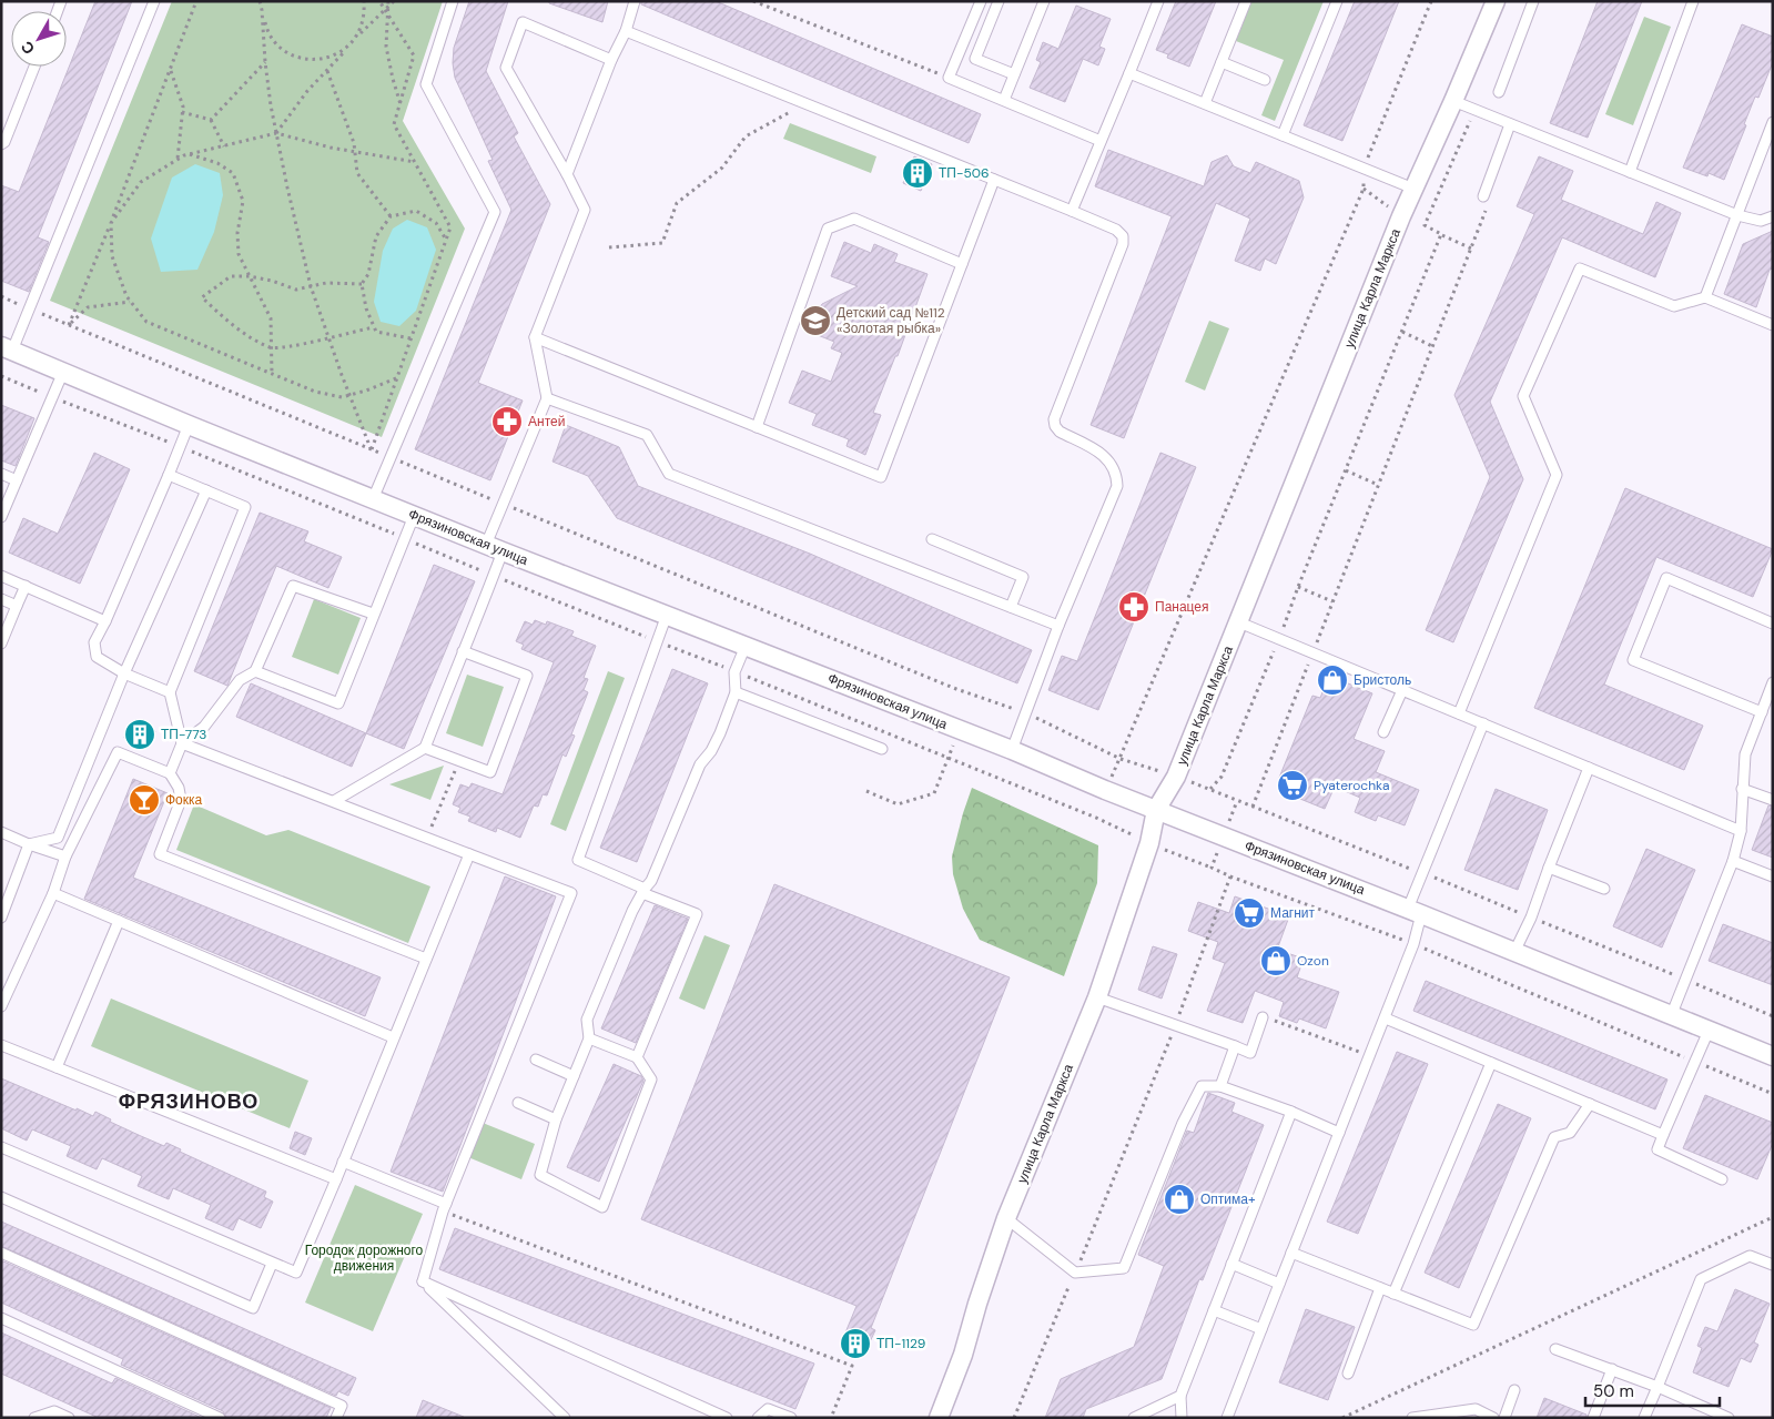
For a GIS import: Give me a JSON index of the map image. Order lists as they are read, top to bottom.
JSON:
{
  "streets": {
    "street": ["улица Карла Маркса", "Фрязиновская улица"]
  },
  "crossings": [
    ["улица Карла Маркса", "Фрязиновская улица"]
  ],
  "districts": ["ФРЯЗИНОВО"],
  "parks": ["Городок дорожного движения"],
  "places": {
    "building": ["ТП-506", "ТП-773", "ТП-1129"],
    "school or university": ["Детский сад №112 «Золотая рыбка»"],
    "pharmacy": ["Антей", "Панацея"],
    "shop": ["Бристоль", "Ozon", "Оптима+"],
    "supermarket": ["Pyaterochka", "Магнит"],
    "bar": ["Фокка"]
  },
  "scale_bar": "50 m",
  "north": "bottom left"
}
